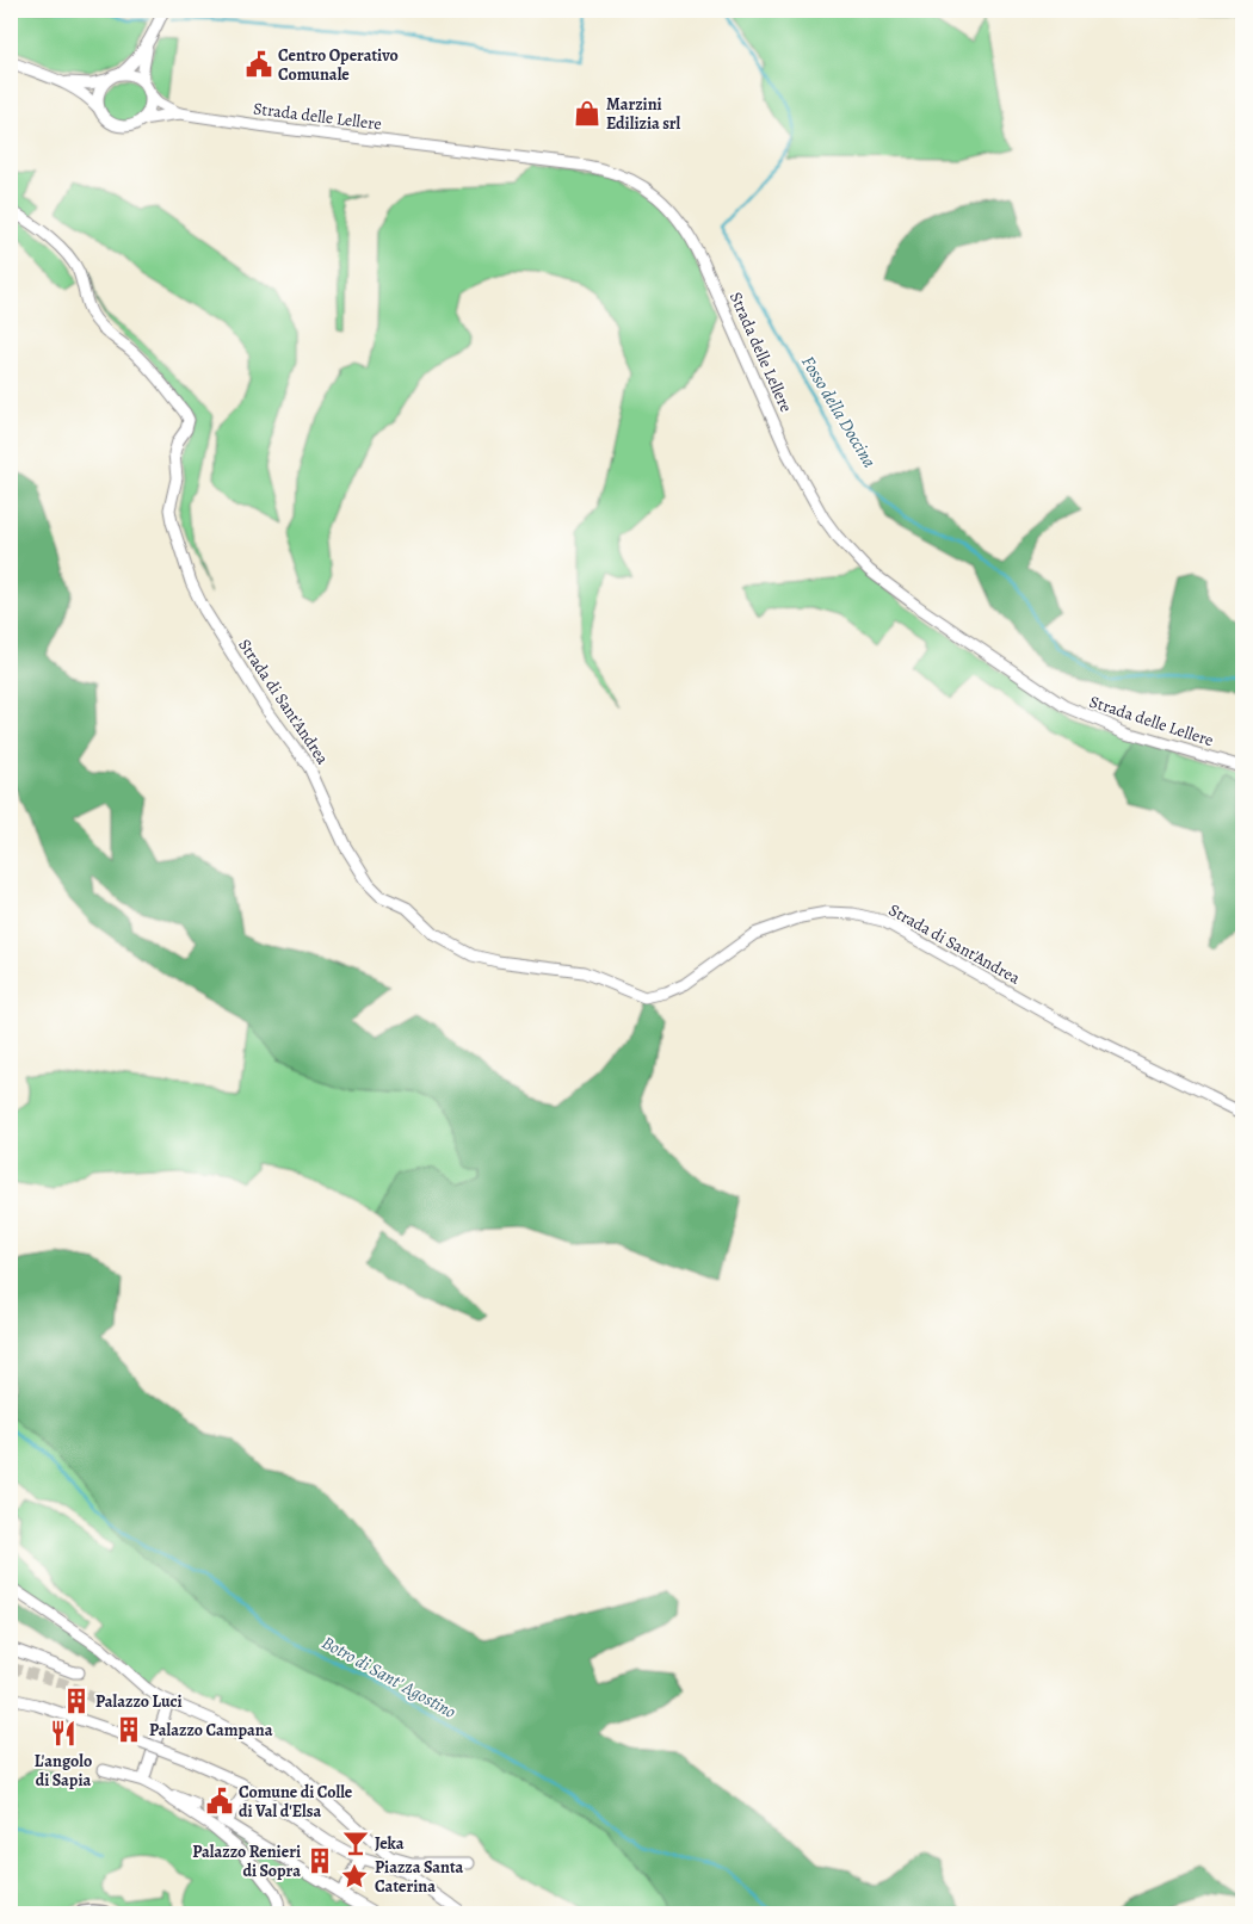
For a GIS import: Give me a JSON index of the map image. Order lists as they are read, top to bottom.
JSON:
{
  "streets": {
    "street": ["Strada delle Lellere", "Strada di Sant'Andrea"]
  },
  "water": ["Fosso della Doccina", "Botro di Sant' Agostino"],
  "places": {
    "public building": ["Centro Operativo Comunale", "Comune di Colle di Val d'Elsa"],
    "shop": ["Marzini Edilizia srl"],
    "building": ["Palazzo Luci", "Palazzo Campana", "Palazzo Renieri di Sopra"],
    "restaurant": ["L'angolo di Sapia"],
    "bar": ["Jeka"],
    "place": ["Piazza Santa Caterina"]
  }
}
